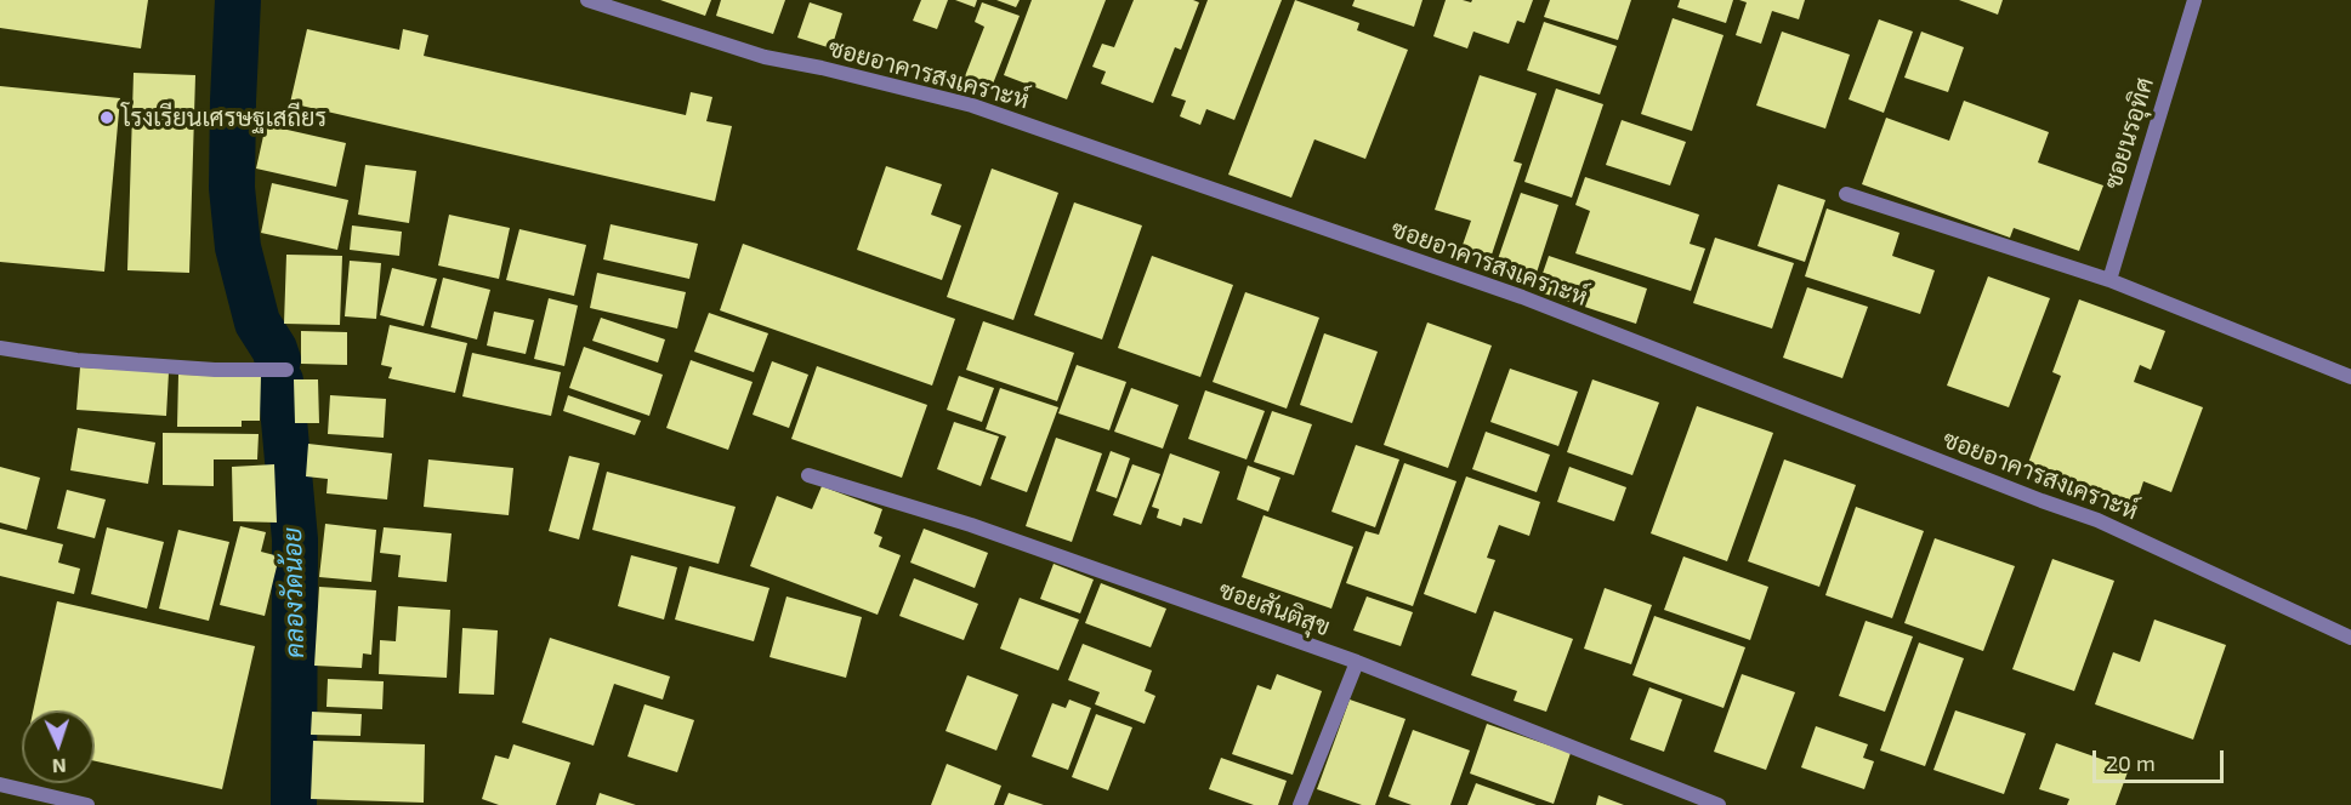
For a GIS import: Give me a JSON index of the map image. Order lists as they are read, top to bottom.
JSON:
{
  "streets": {
    "street": ["ซอยอาคารสงเคราะห์", "ซอยนรอุทิศ", "ซอยสันติสุข"]
  },
  "water": ["คลองวัดน้อย"],
  "places": ["โรงเรียนเศรษฐเสถียร"],
  "scale_bar": "20 m",
  "north": "bottom"
}
